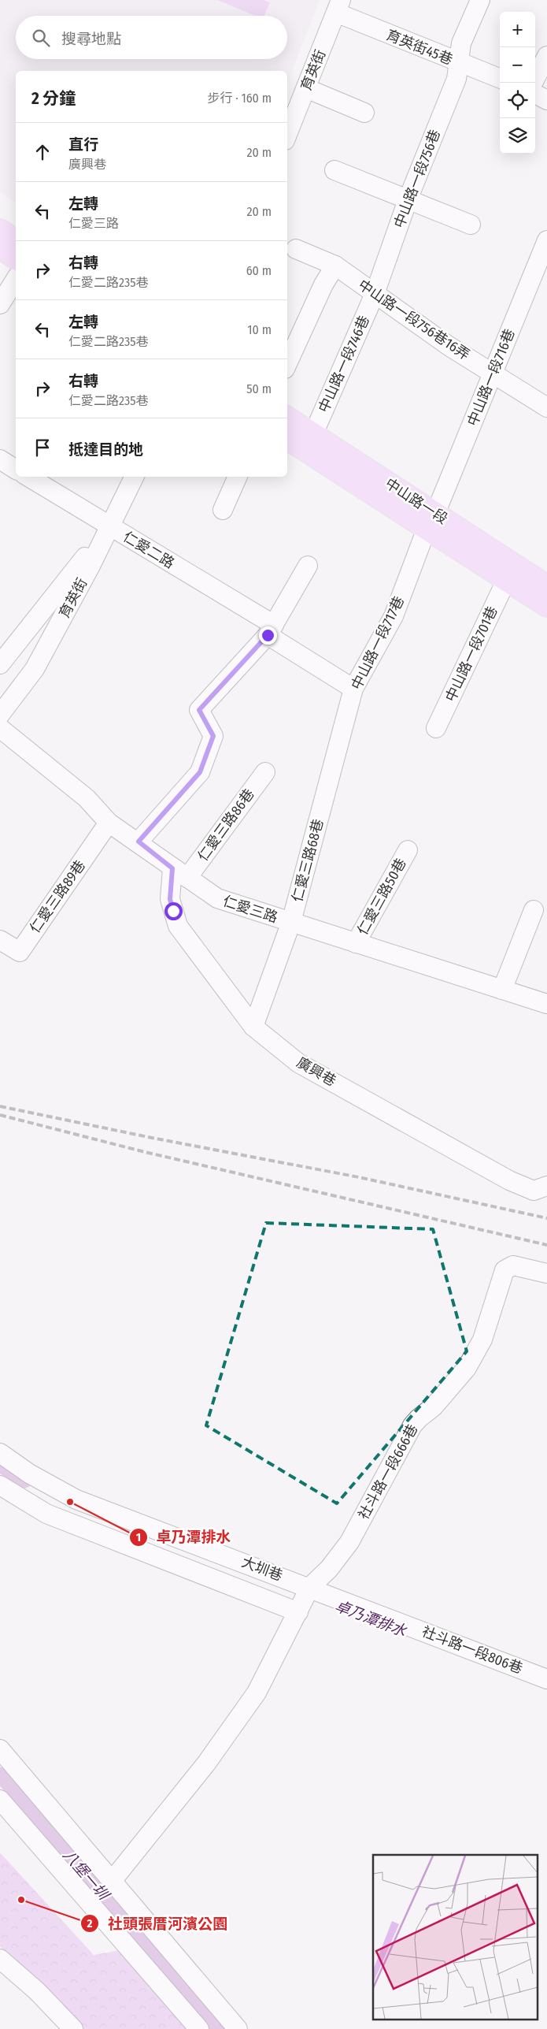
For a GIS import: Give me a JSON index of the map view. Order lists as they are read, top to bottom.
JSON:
{
  "streets": {
    "main road": ["中山路一段"],
    "street": [
      "育英街45巷",
      "育英街",
      "中山路一段756巷",
      "中山路一段756巷16弄",
      "中山路一段746巷",
      "中山路一段716巷",
      "仁愛二路",
      "中山路一段717巷",
      "中山路一段701巷",
      "仁愛三路86巷",
      "仁愛三路68巷",
      "仁愛三路89巷",
      "仁愛三路50巷",
      "仁愛三路",
      "廣興巷",
      "社斗路一段666巷",
      "大圳巷",
      "社斗路一段806巷"
    ]
  },
  "crossings": [
    ["育英街45巷", "育英街"],
    ["育英街45巷", "中山路一段756巷"],
    ["育英街", "仁愛二路"],
    ["中山路一段756巷", "中山路一段756巷16弄"],
    ["中山路一段756巷", "中山路一段746巷"],
    ["中山路一段756巷16弄", "中山路一段746巷"],
    ["中山路一段756巷16弄", "中山路一段716巷"],
    ["中山路一段746巷", "中山路一段"],
    ["中山路一段716巷", "中山路一段"],
    ["中山路一段716巷", "中山路一段717巷"],
    ["中山路一段", "中山路一段717巷"],
    ["中山路一段", "中山路一段701巷"],
    ["仁愛二路", "中山路一段717巷"],
    ["中山路一段717巷", "仁愛三路68巷"],
    ["仁愛三路86巷", "仁愛三路"],
    ["仁愛三路86巷", "廣興巷"],
    ["仁愛三路68巷", "仁愛三路"],
    ["仁愛三路68巷", "廣興巷"],
    ["仁愛三路89巷", "仁愛三路"],
    ["仁愛三路50巷", "仁愛三路"],
    ["仁愛三路", "廣興巷"],
    ["社斗路一段666巷", "大圳巷"],
    ["社斗路一段666巷", "社斗路一段806巷"],
    ["大圳巷", "社斗路一段806巷"]
  ],
  "water": ["卓乃潭排水", "八堡一圳"],
  "places": ["卓乃潭排水", "社頭張厝河濱公園"],
  "page": {
    "map_buttons": ["+", "−"],
    "search": "搜尋地點",
    "heading": ["2 分鐘", "步行 · 160 m"],
    "list": [
      ["直行", "廣興巷", "20 m"],
      ["左轉", "仁愛三路", "20 m"],
      ["右轉", "仁愛二路235巷", "60 m"],
      ["左轉", "仁愛二路235巷", "10 m"],
      ["右轉", "仁愛二路235巷", "50 m"],
      "抵達目的地"
    ]
  }
}
